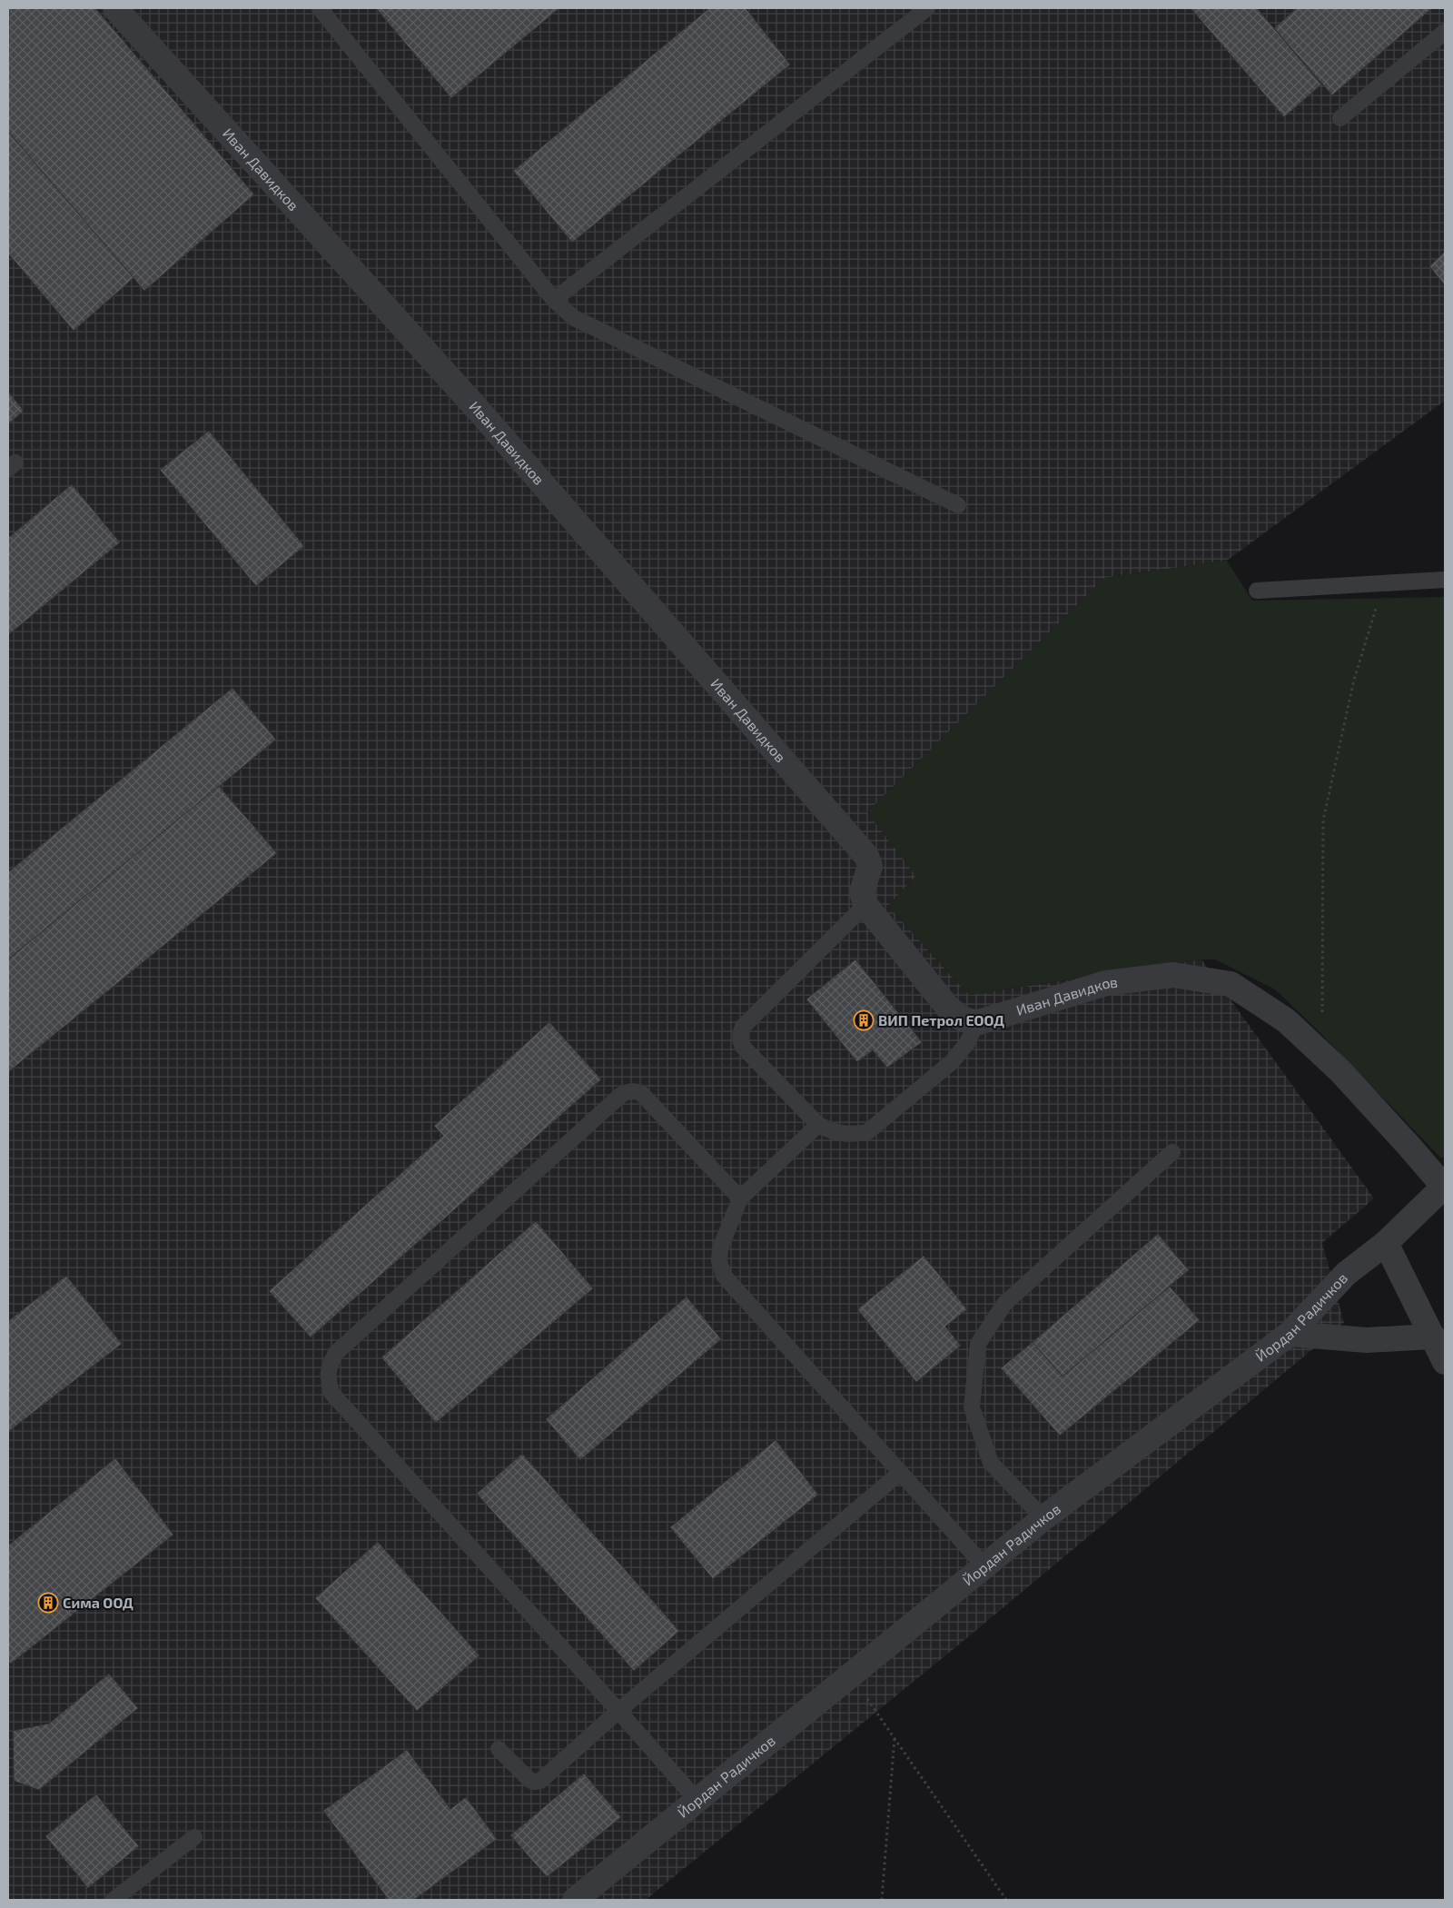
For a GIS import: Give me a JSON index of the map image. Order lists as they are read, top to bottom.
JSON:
{
  "streets": {
    "street": ["Иван Давидков", "Йордан Радичков"]
  },
  "crossings": [
    ["Иван Давидков", "Йордан Радичков"]
  ],
  "places": {
    "building": ["ВИП Петрол ЕООД", "Сима ООД"]
  }
}
